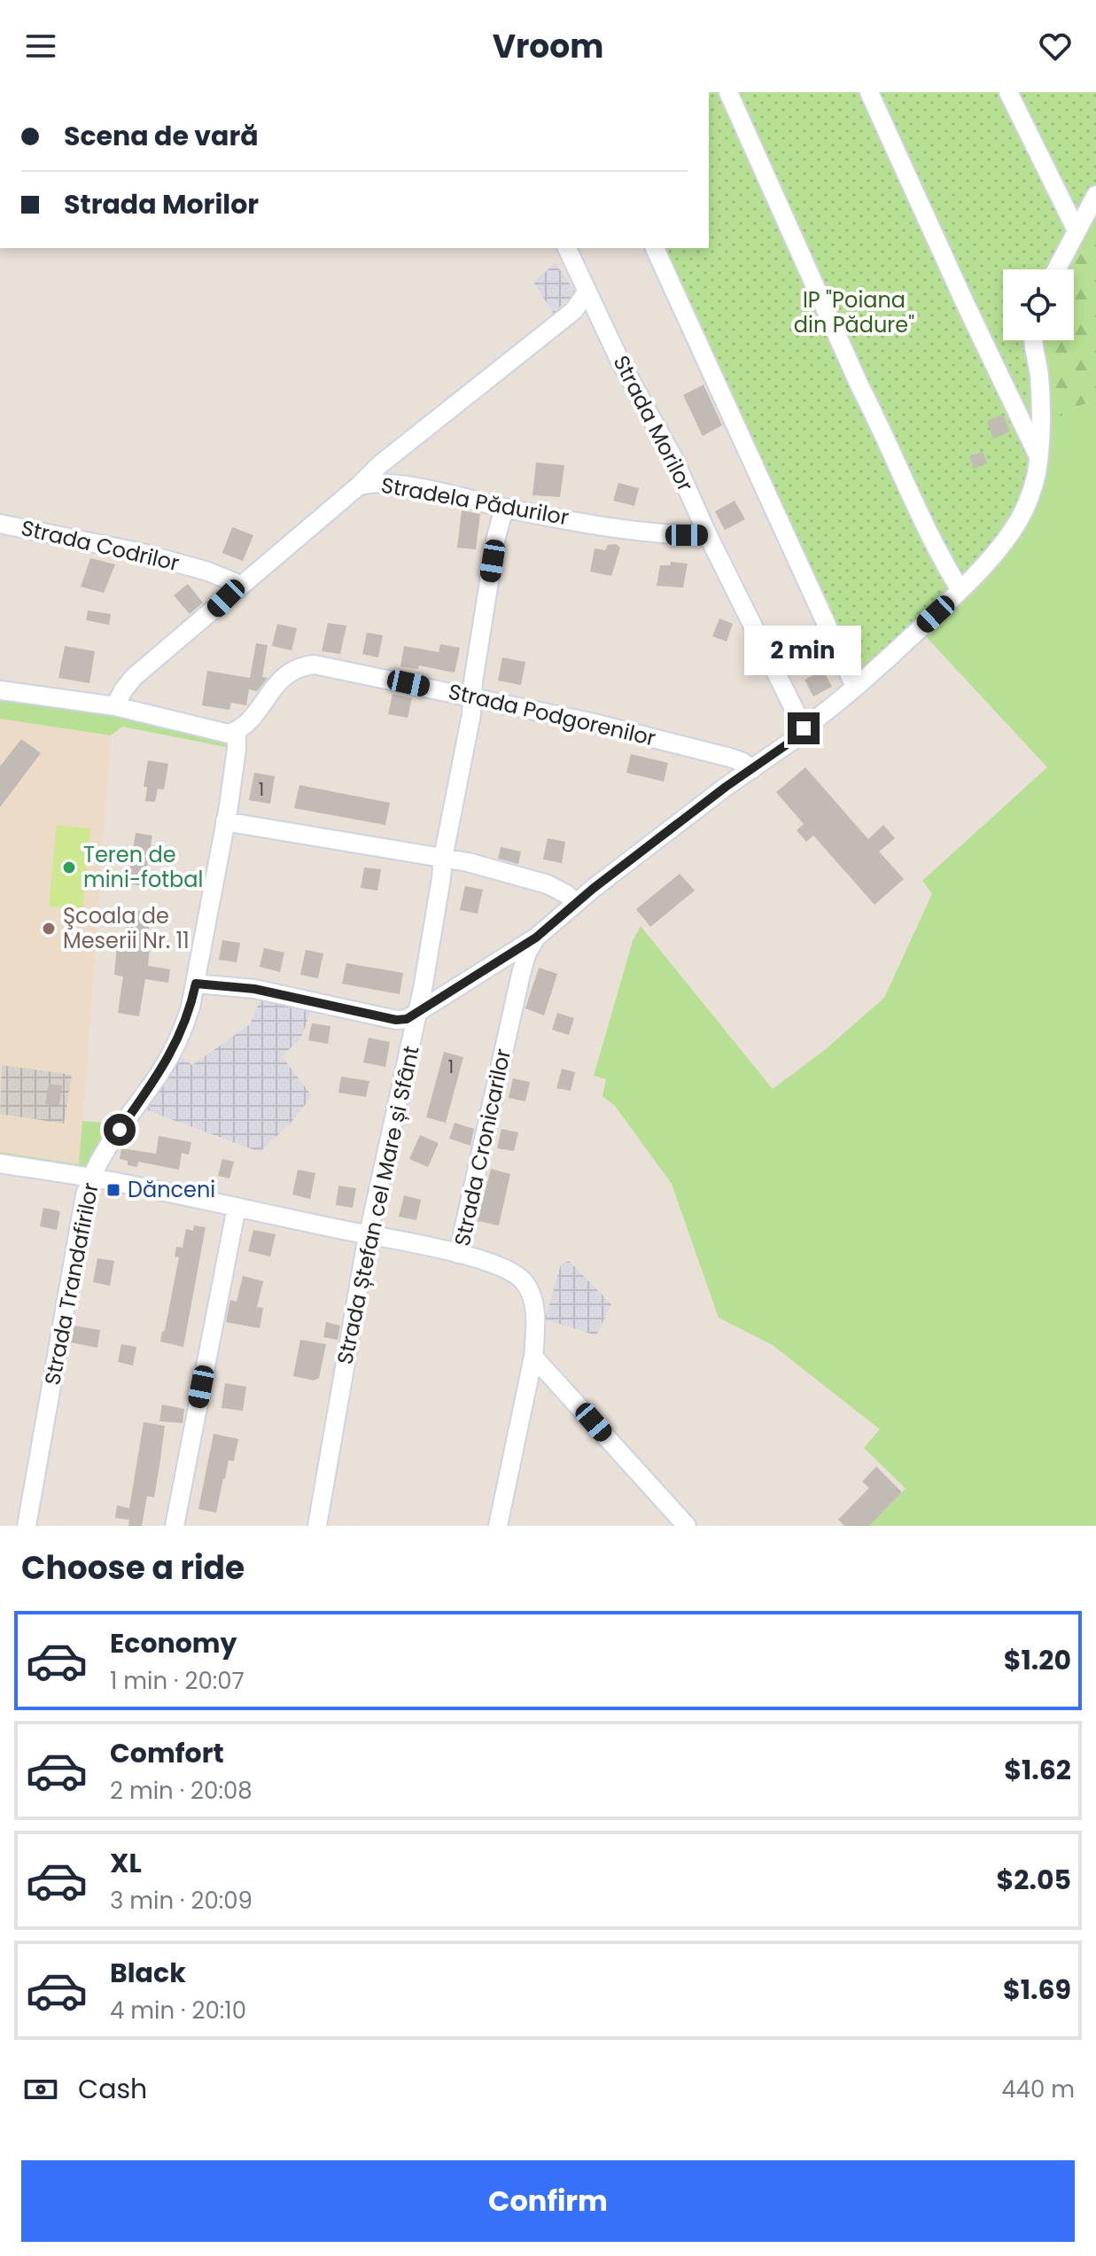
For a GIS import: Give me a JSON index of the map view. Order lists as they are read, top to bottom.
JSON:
{
  "streets": {
    "street": [
      "Strada Morilor",
      "Stradela Pădurilor",
      "Strada Codrilor",
      "Strada Podgorenilor",
      "Strada Cronicarilor",
      "Strada Ștefan cel Mare și Sfânt",
      "Strada Trandafirilor"
    ]
  },
  "crossings": [
    ["Strada Morilor", "Stradela Pădurilor"],
    ["Stradela Pădurilor", "Strada Codrilor"],
    ["Stradela Pădurilor", "Strada Ștefan cel Mare și Sfânt"],
    ["Strada Podgorenilor", "Strada Ștefan cel Mare și Sfânt"],
    ["Strada Podgorenilor", "Strada Trandafirilor"]
  ],
  "parks": ["IP \"Poiana din Pădure\""],
  "places": {
    "other": ["Teren de mini-fotbal", "Şcoala de Meserii Nr. 11"],
    "transit": ["Dănceni"]
  },
  "house_numbers": ["1", "1"],
  "page": {
    "header": "Vroom",
    "banner": ["Scena de vară", "Strada Morilor"],
    "bubble": "2 min",
    "heading": "Choose a ride",
    "list": [
      {
        "name": "Economy",
        "note": "1 min · 20:07",
        "value": "$1.20"
      },
      {
        "name": "Comfort",
        "note": "2 min · 20:08",
        "value": "$1.62"
      },
      {
        "name": "XL",
        "note": "3 min · 20:09",
        "value": "$2.05"
      },
      {
        "name": "Black",
        "note": "4 min · 20:10",
        "value": "$1.69"
      }
    ],
    "pay": ["Cash", "440 m"],
    "buttons": "Confirm"
  }
}
